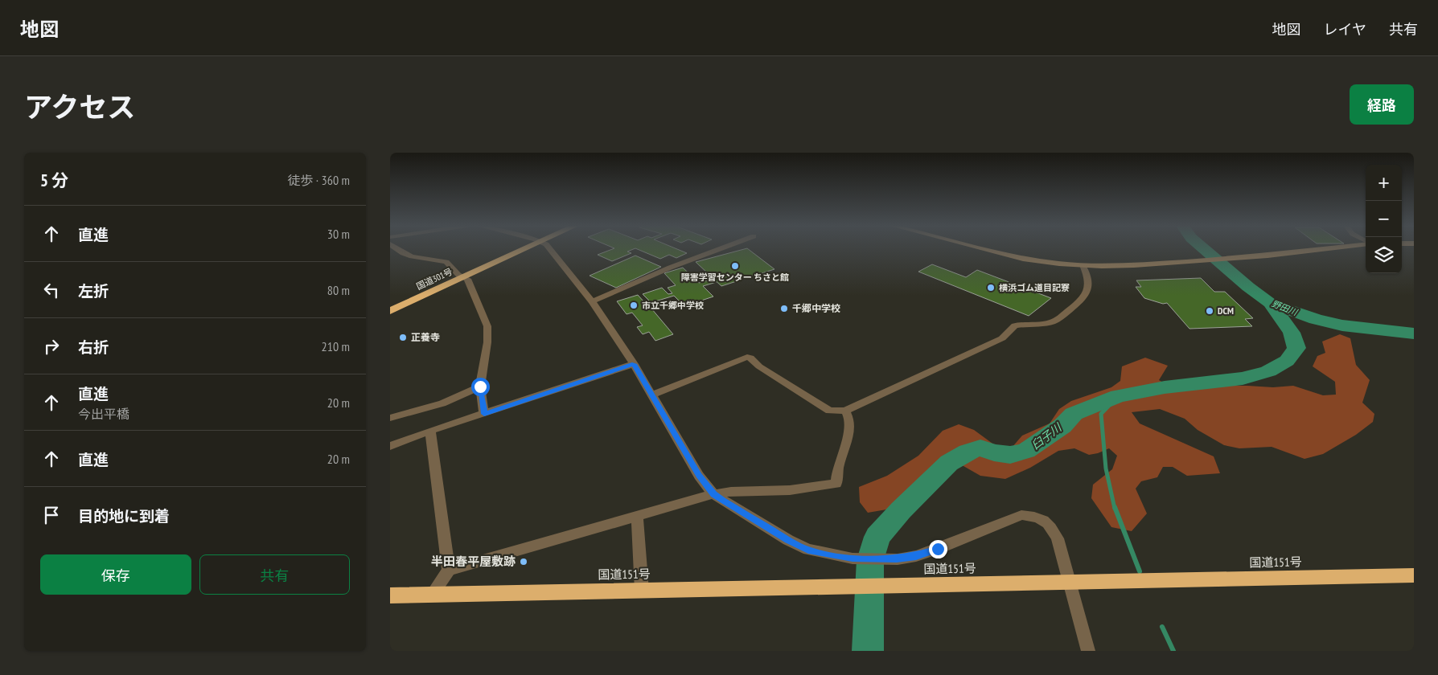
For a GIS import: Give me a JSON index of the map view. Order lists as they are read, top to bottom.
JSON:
{
  "streets": {
    "highway": ["国道301号", "国道151号"]
  },
  "water": ["野田川", "臼子川"],
  "places": [
    "障害学習センター ちさと館",
    "横浜ゴム道目記寮",
    "市立千郷中学校",
    "千郷中学校",
    "DCM",
    "正養寺",
    "半田春平屋敷跡"
  ],
  "page": {
    "header": "地図",
    "nav": ["地図", "レイヤ", "共有"],
    "title": "アクセス",
    "buttons": [
      "経路",
      ["保存", "共有"]
    ],
    "heading": ["5 分", "徒歩 · 360 m"],
    "map_buttons": ["+", "−"],
    "list": [
      ["直進", "30 m"],
      ["左折", "80 m"],
      ["右折", "210 m"],
      ["直進", "今出平橋", "20 m"],
      ["直進", "20 m"],
      "目的地に到着"
    ]
  }
}
